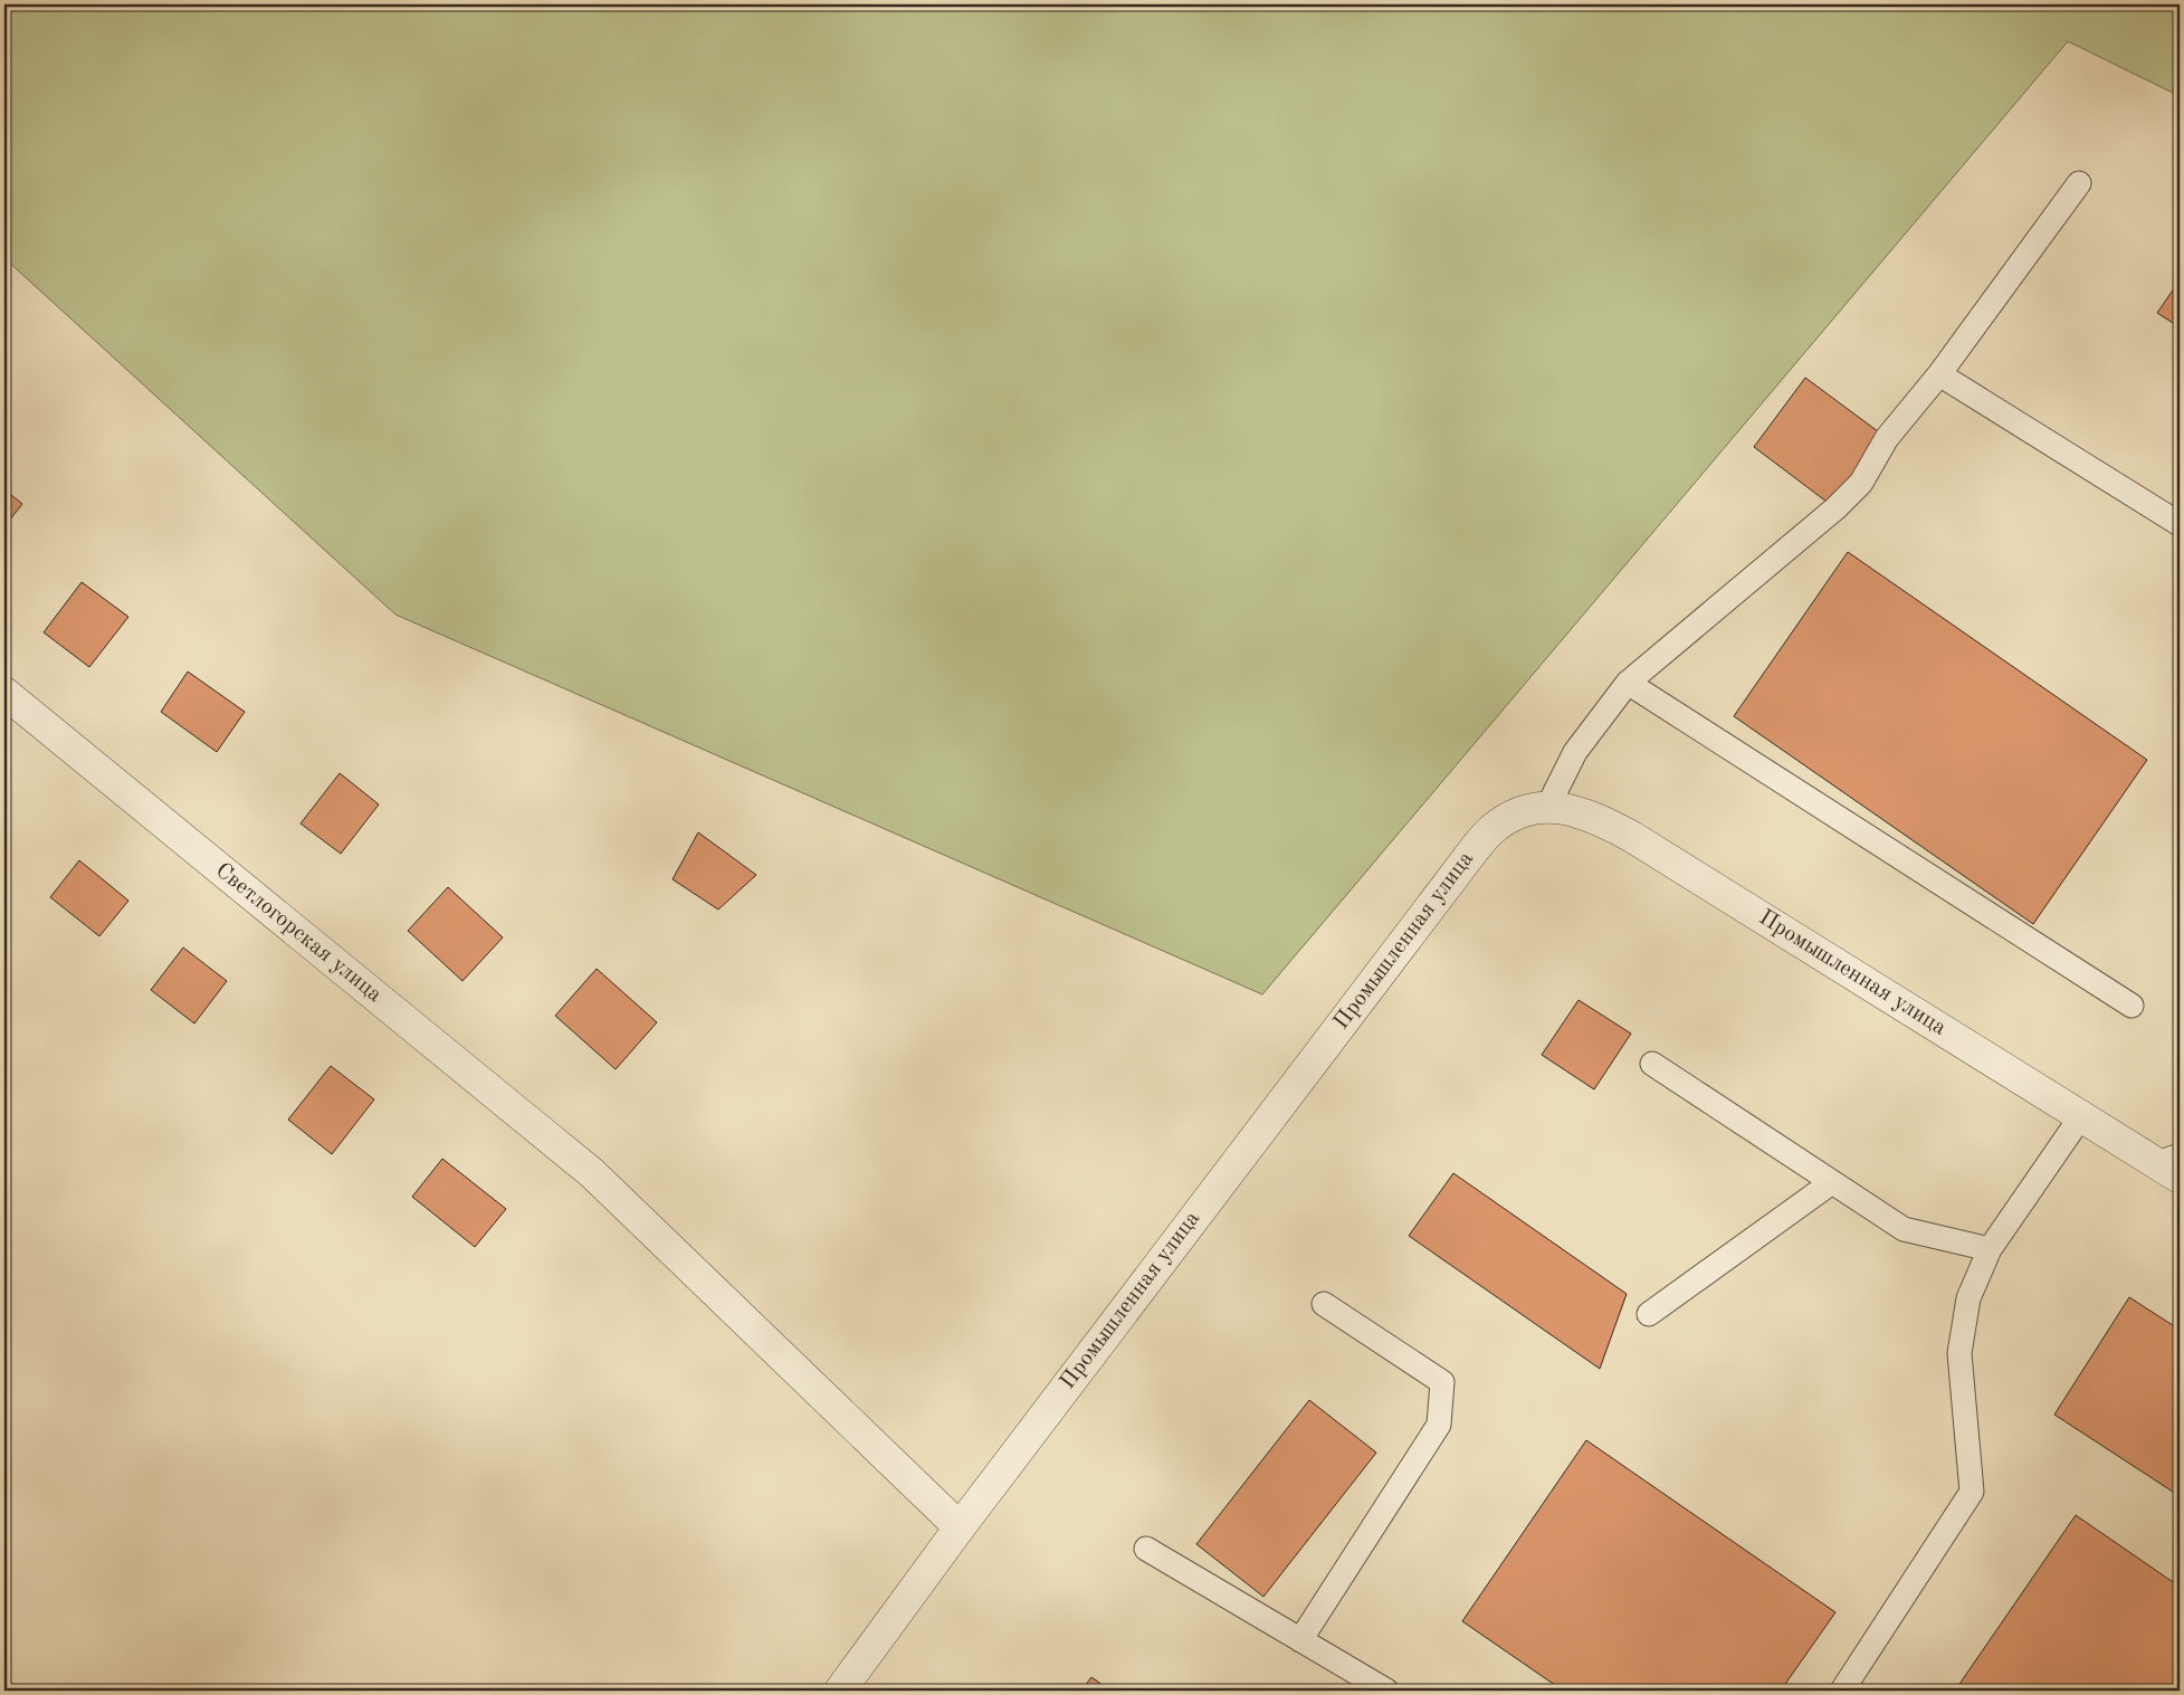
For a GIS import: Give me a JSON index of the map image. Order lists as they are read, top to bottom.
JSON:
{
  "streets": {
    "street": ["Светлогорская улица", "Промышленная улица"]
  },
  "crossings": [
    ["Светлогорская улица", "Промышленная улица"]
  ]
}
